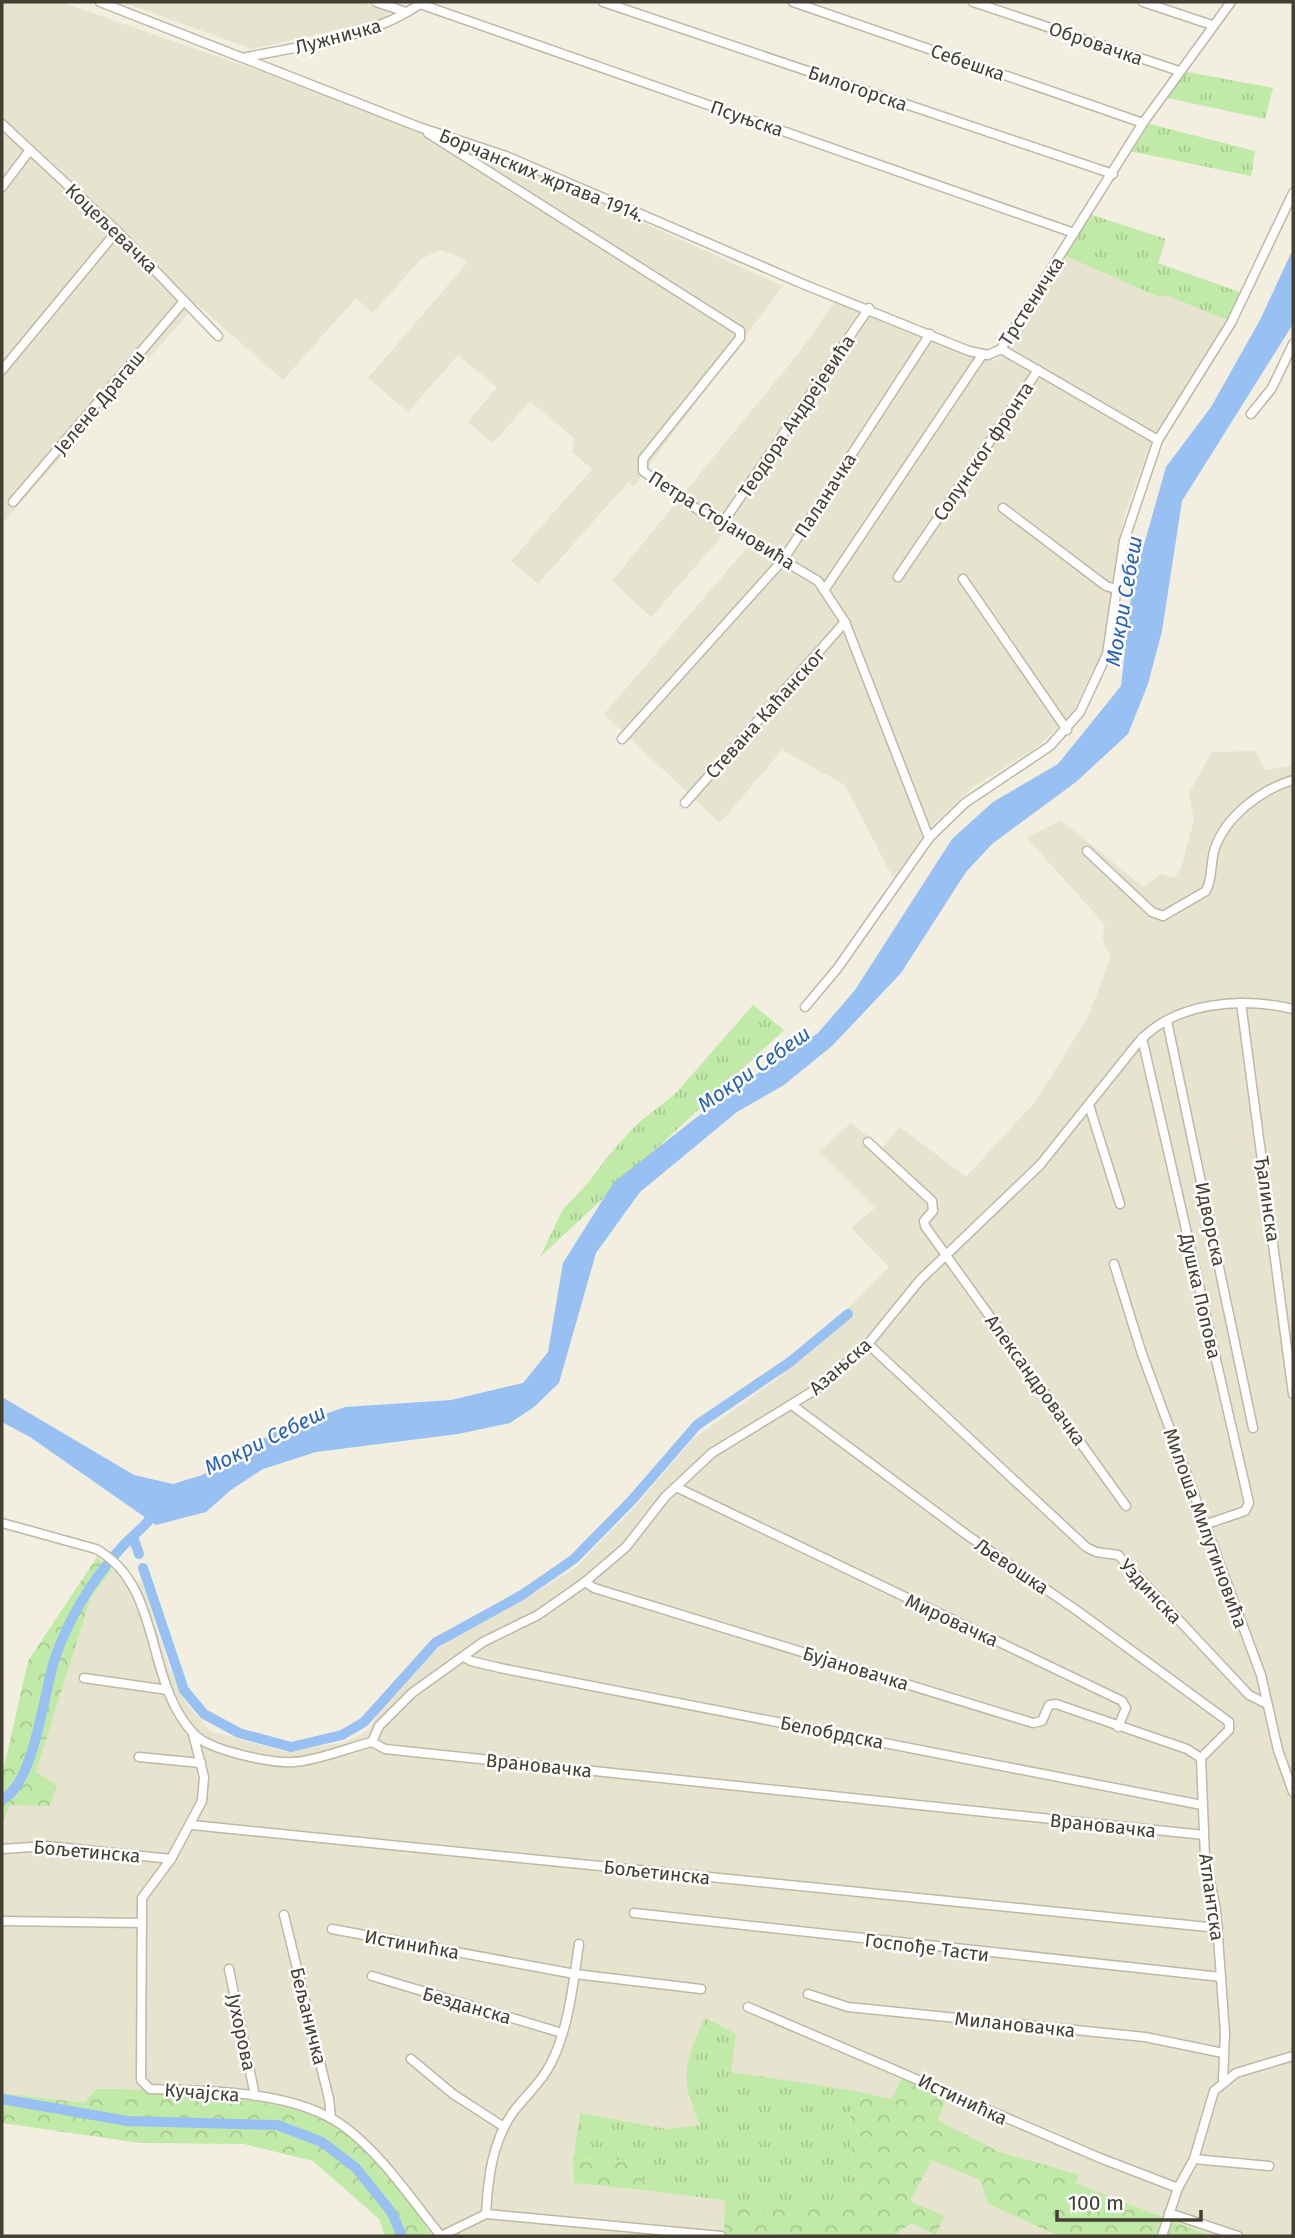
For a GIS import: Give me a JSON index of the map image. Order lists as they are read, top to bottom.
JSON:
{
  "streets": {
    "street": [
      "Лужничка",
      "Обровачка",
      "Себешка",
      "Билогорска",
      "Псуњска",
      "Борчанских жртава 1914.",
      "Коцељевачка",
      "Трстеничка",
      "Јелене Драгаш",
      "Теодора Андрејевића",
      "Солунског фронта",
      "Паланачка",
      "Петра Стојановића",
      "Стевана Каћанског",
      "Ђалинска",
      "Идворска",
      "Душка Попова",
      "Азањска",
      "Александровачка",
      "Милоша Милутиновића",
      "Љевошка",
      "Уздинска",
      "Мировачка",
      "Бујановачка",
      "Белобрдска",
      "Врановачка",
      "Бољетинска",
      "Атлантска",
      "Истинићка",
      "Госпође Тасти",
      "Безданска",
      "Бељаничка",
      "Милановачка",
      "Јухорова",
      "Кучајска"
    ]
  },
  "crossings": [
    ["Лужничка", "Псуњска"],
    ["Лужничка", "Борчанских жртава 1914."],
    ["Обровачка", "Трстеничка"],
    ["Себешка", "Трстеничка"],
    ["Билогорска", "Трстеничка"],
    ["Псуњска", "Трстеничка"],
    ["Борчанских жртава 1914.", "Трстеничка"],
    ["Борчанских жртава 1914.", "Теодора Андрејевића"],
    ["Борчанских жртава 1914.", "Паланачка"],
    ["Борчанских жртава 1914.", "Петра Стојановића"],
    ["Коцељевачка", "Јелене Драгаш"],
    ["Трстеничка", "Петра Стојановића"],
    ["Теодора Андрејевића", "Петра Стојановића"],
    ["Паланачка", "Петра Стојановића"],
    ["Петра Стојановића", "Стевана Каћанског"],
    ["Ђалинска", "Азањска"],
    ["Идворска", "Азањска"],
    ["Душка Попова", "Азањска"],
    ["Душка Попова", "Милоша Милутиновића"],
    ["Азањска", "Александровачка"],
    ["Азањска", "Љевошка"],
    ["Азањска", "Уздинска"],
    ["Азањска", "Мировачка"],
    ["Азањска", "Бујановачка"],
    ["Азањска", "Белобрдска"],
    ["Азањска", "Врановачка"],
    ["Милоша Милутиновића", "Уздинска"],
    ["Љевошка", "Атлантска"],
    ["Мировачка", "Бујановачка"],
    ["Белобрдска", "Атлантска"],
    ["Врановачка", "Атлантска"],
    ["Бољетинска", "Атлантска"],
    ["Бољетинска", "Кучајска"],
    ["Атлантска", "Госпође Тасти"],
    ["Атлантска", "Милановачка"],
    ["Бељаничка", "Кучајска"],
    ["Јухорова", "Кучајска"]
  ],
  "water": ["Мокри Себеш"],
  "scale_bar": "100 m"
}
